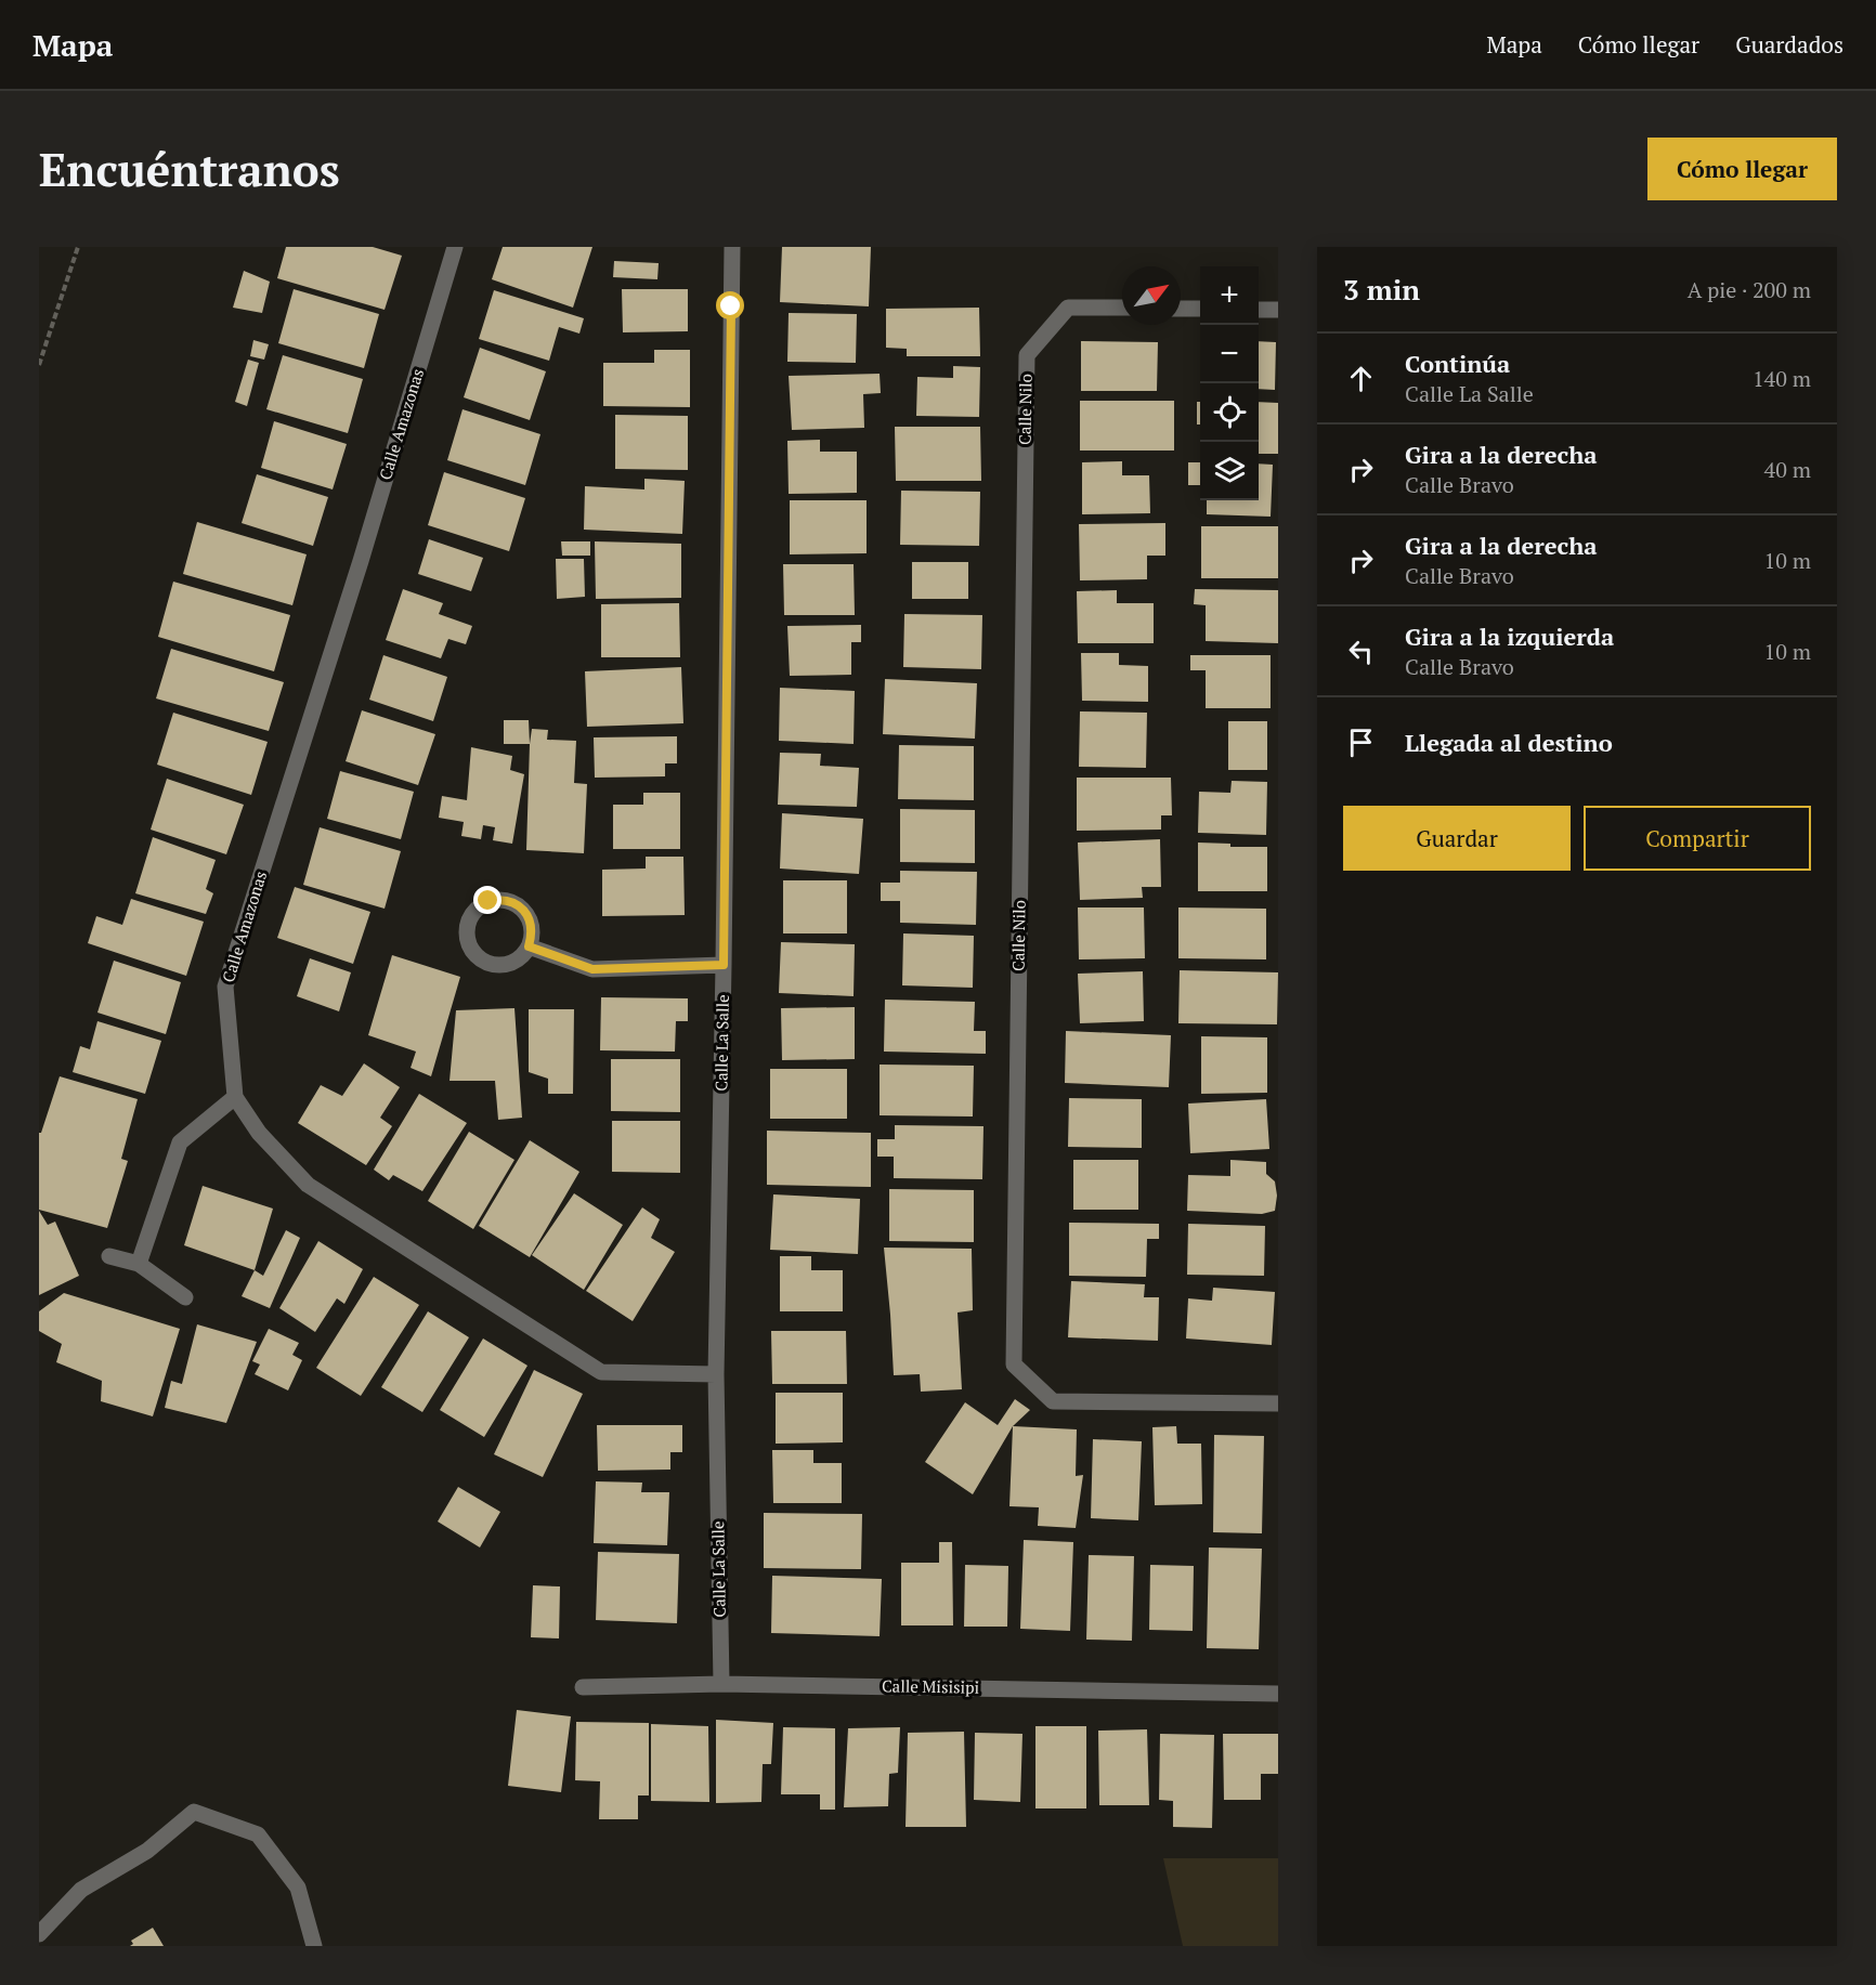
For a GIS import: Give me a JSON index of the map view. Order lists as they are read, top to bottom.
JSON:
{
  "streets": {
    "street": [
      "Calle Nilo",
      "Calle Amazonas",
      "Calle La Salle",
      "Calle Misisipi"
    ]
  },
  "crossings": [
    ["Calle Amazonas", "Calle La Salle"],
    ["Calle La Salle", "Calle Misisipi"]
  ],
  "north": "top right",
  "page": {
    "header": "Mapa",
    "nav": ["Mapa", "Cómo llegar", "Guardados"],
    "buttons": [
      "Cómo llegar",
      ["Guardar", "Compartir"]
    ],
    "title": "Encuéntranos",
    "heading": ["3 min", "A pie · 200 m"],
    "map_buttons": ["+", "−"],
    "list": [
      ["Continúa", "Calle La Salle", "140 m"],
      ["Gira a la derecha", "Calle Bravo", "40 m"],
      ["Gira a la derecha", "Calle Bravo", "10 m"],
      ["Gira a la izquierda", "Calle Bravo", "10 m"],
      "Llegada al destino"
    ]
  }
}
